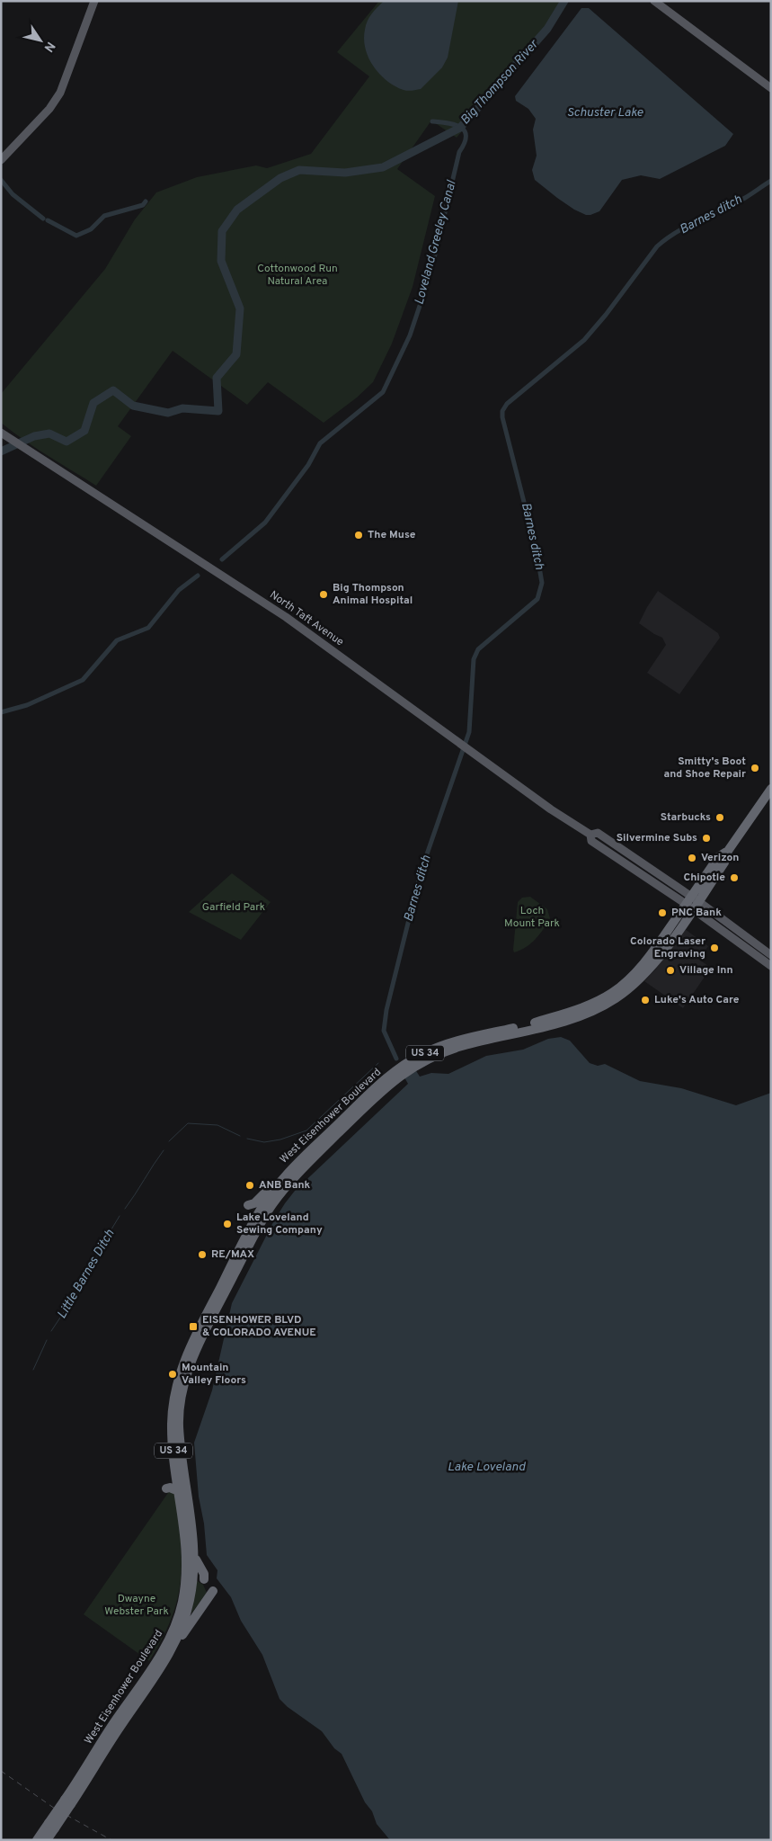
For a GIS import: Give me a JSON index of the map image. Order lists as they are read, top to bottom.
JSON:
{
  "streets": {
    "highway": ["US 34", "West Eisenhower Boulevard"],
    "main road": ["North Taft Avenue"]
  },
  "crossings": [
    ["North Taft Avenue", "West Eisenhower Boulevard"],
    ["US 34", "West Eisenhower Boulevard"]
  ],
  "water": [
    "Big Thompson River",
    "Schuster Lake",
    "Barnes ditch",
    "Loveland Greeley Canal",
    "Little Barnes Ditch",
    "Lake Loveland"
  ],
  "parks": [
    "Cottonwood Run Natural Area",
    "Garfield Park",
    "Loch Mount Park",
    "Dwayne Webster Park"
  ],
  "places": {
    "other": [
      "The Muse",
      "Big Thompson Animal Hospital",
      "Smitty's Boot and Shoe Repair",
      "Starbucks",
      "Silvermine Subs",
      "Verizon",
      "Chipotle",
      "PNC Bank",
      "Colorado Laser Engraving",
      "Village Inn",
      "Luke's Auto Care",
      "ANB Bank",
      "Lake Loveland Sewing Company",
      "RE/MAX",
      "Mountain Valley Floors"
    ],
    "transit": ["EISENHOWER BLVD & COLORADO AVENUE"]
  },
  "north": "bottom right"
}
